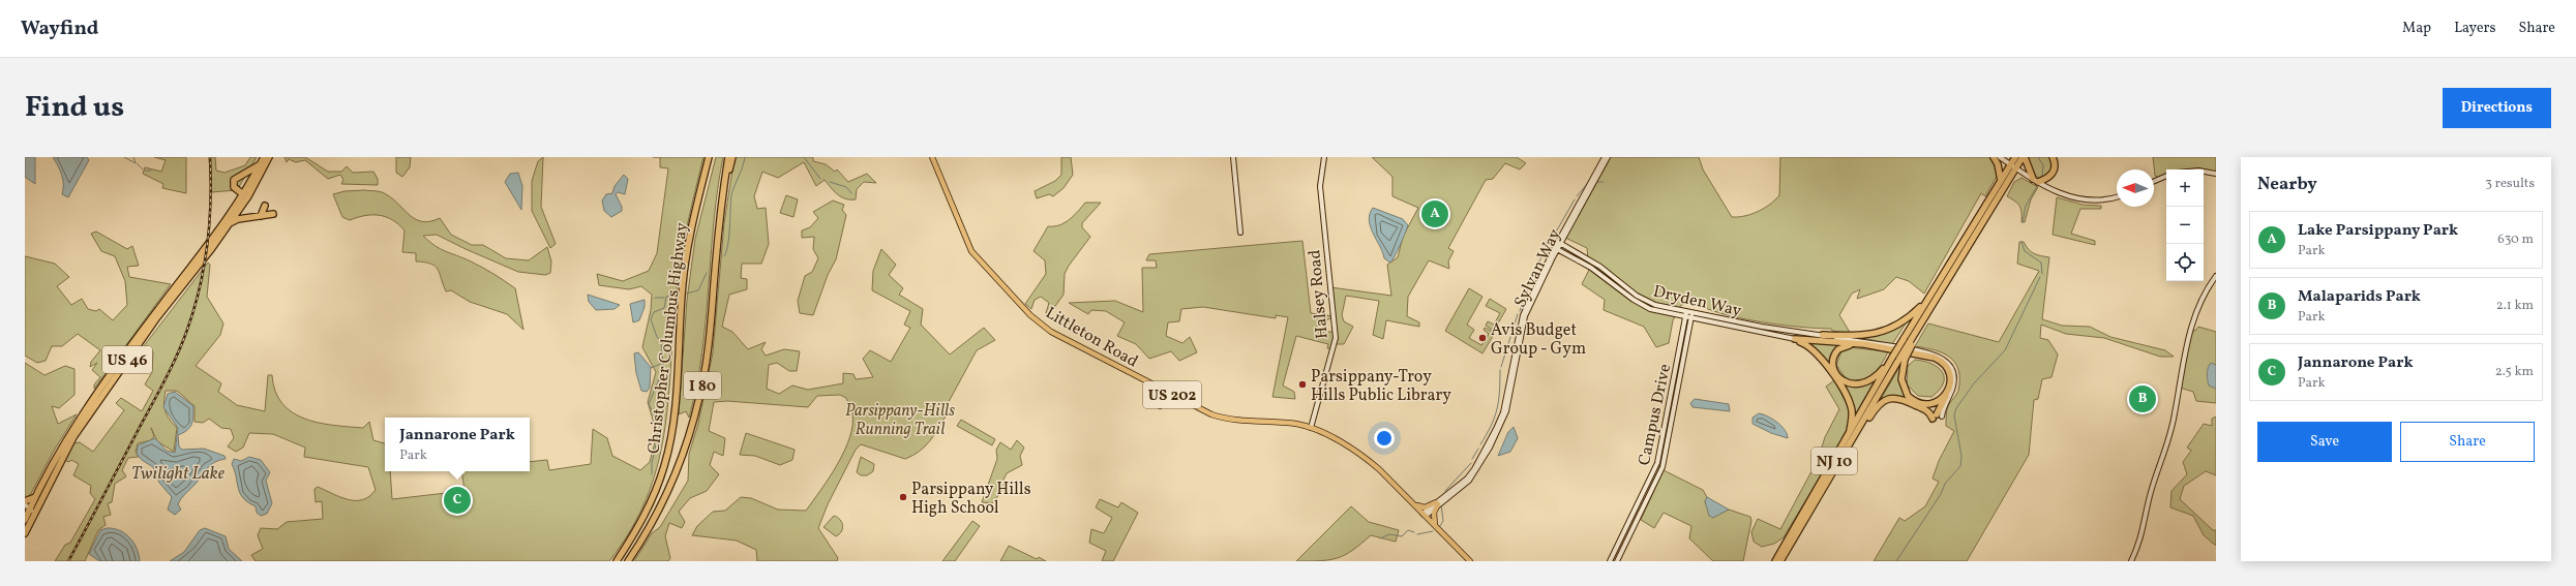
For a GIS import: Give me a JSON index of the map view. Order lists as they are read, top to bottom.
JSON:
{
  "streets": {
    "highway": [
      "Christopher Columbus Highway",
      "US 46",
      "I 80",
      "NJ 10"
    ],
    "main road": ["Littleton Road", "US 202"],
    "street": [
      "Sylvan Way",
      "Halsey Road",
      "Dryden Way",
      "Campus Drive"
    ]
  },
  "crossings": [
    ["Sylvan Way", "Dryden Way"],
    ["Sylvan Way", "Littleton Road"],
    ["Halsey Road", "Littleton Road"],
    ["Dryden Way", "Campus Drive"]
  ],
  "water": ["Twilight Lake"],
  "parks": ["Parsippany-Hills Running Trail"],
  "places": ["Avis Budget Group - Gym", "Parsippany-Troy Hills Public Library", "Parsippany Hills High School"],
  "north": "left",
  "page": {
    "header": "Wayfind",
    "nav": ["Map", "Layers", "Share"],
    "title": "Find us",
    "buttons": [
      "Directions",
      ["Save", "Share"]
    ],
    "heading": ["Nearby", "3 results"],
    "map_buttons": ["+", "−"],
    "pins": ["A", "B", "C"],
    "list": [
      {
        "mark": "A",
        "name": "Lake Parsippany Park",
        "note": "Park",
        "value": "630 m"
      },
      {
        "mark": "B",
        "name": "Malaparids Park",
        "note": "Park",
        "value": "2.1 km"
      },
      {
        "mark": "C",
        "name": "Jannarone Park",
        "note": "Park",
        "value": "2.5 km"
      }
    ],
    "popup": ["Jannarone Park", "Park"]
  }
}
